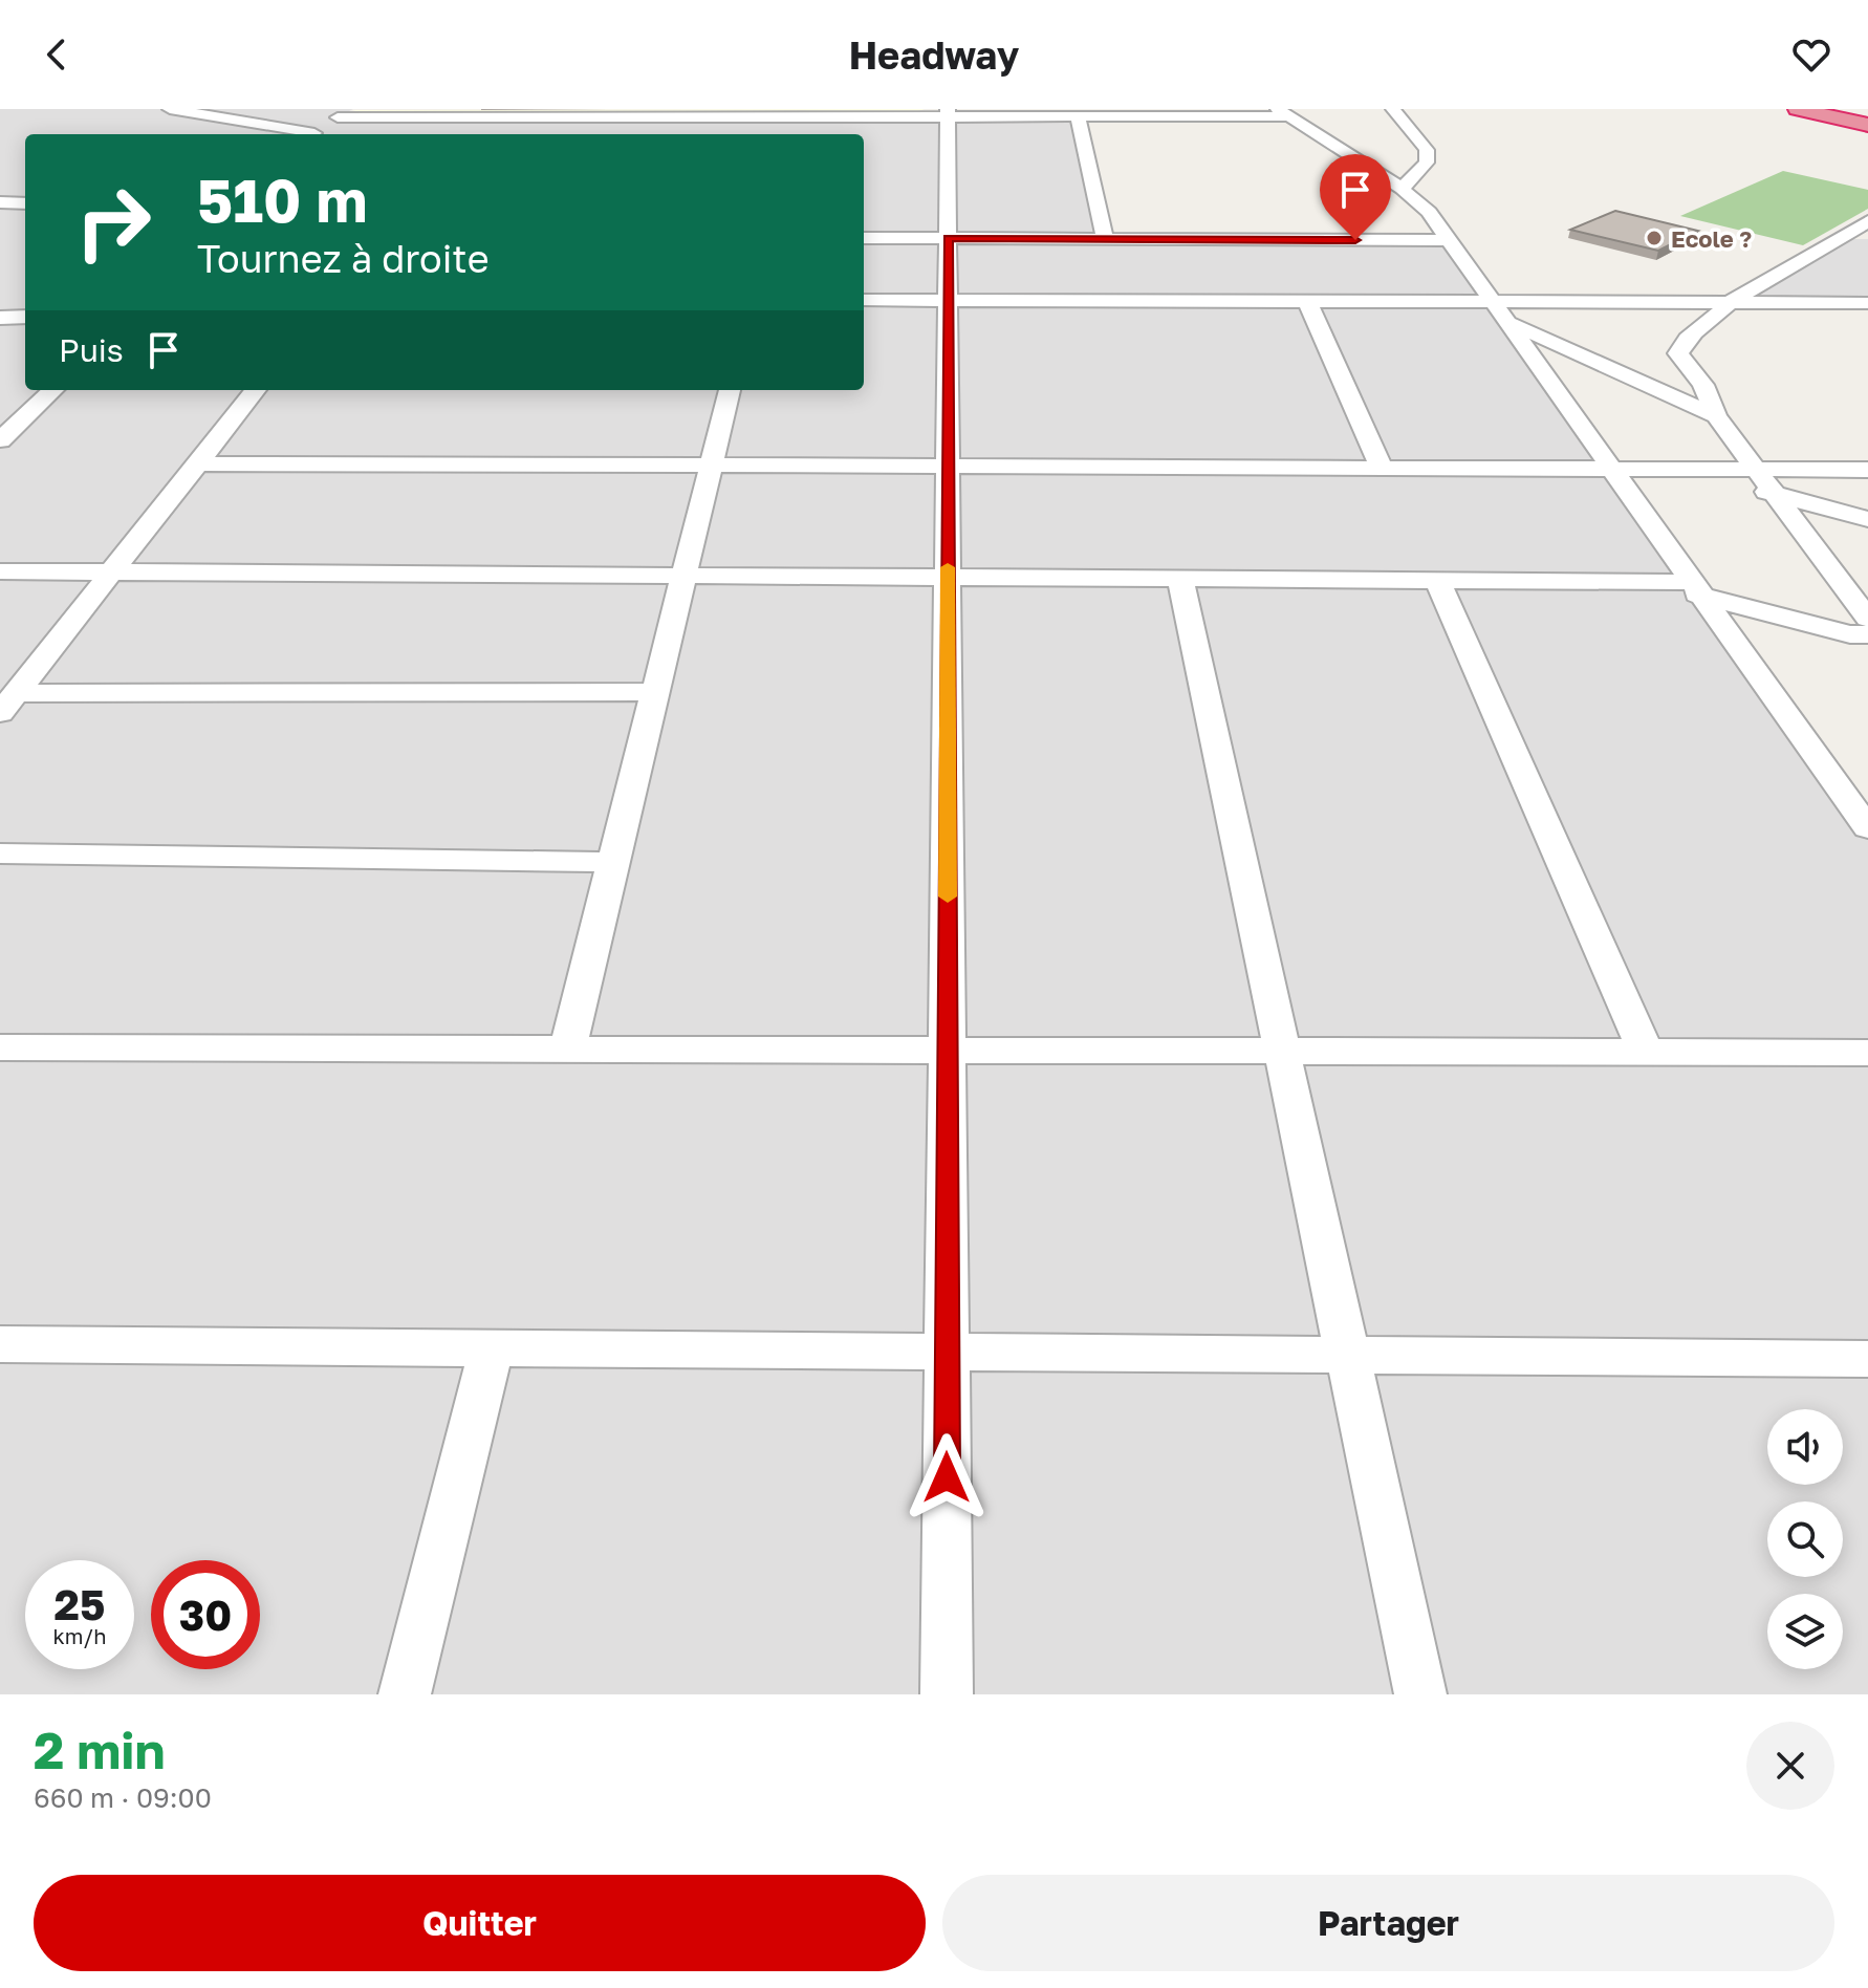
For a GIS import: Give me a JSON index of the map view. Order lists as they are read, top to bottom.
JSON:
{
  "places": ["Ecole ?"],
  "page": {
    "header": "Headway",
    "turn": ["510 m", "Tournez à droite"],
    "then": "Puis",
    "speed": "25 km/h",
    "limit": "30",
    "heading": ["2 min", "660 m · 09:00"],
    "buttons": ["Quitter", "Partager"]
  }
}
